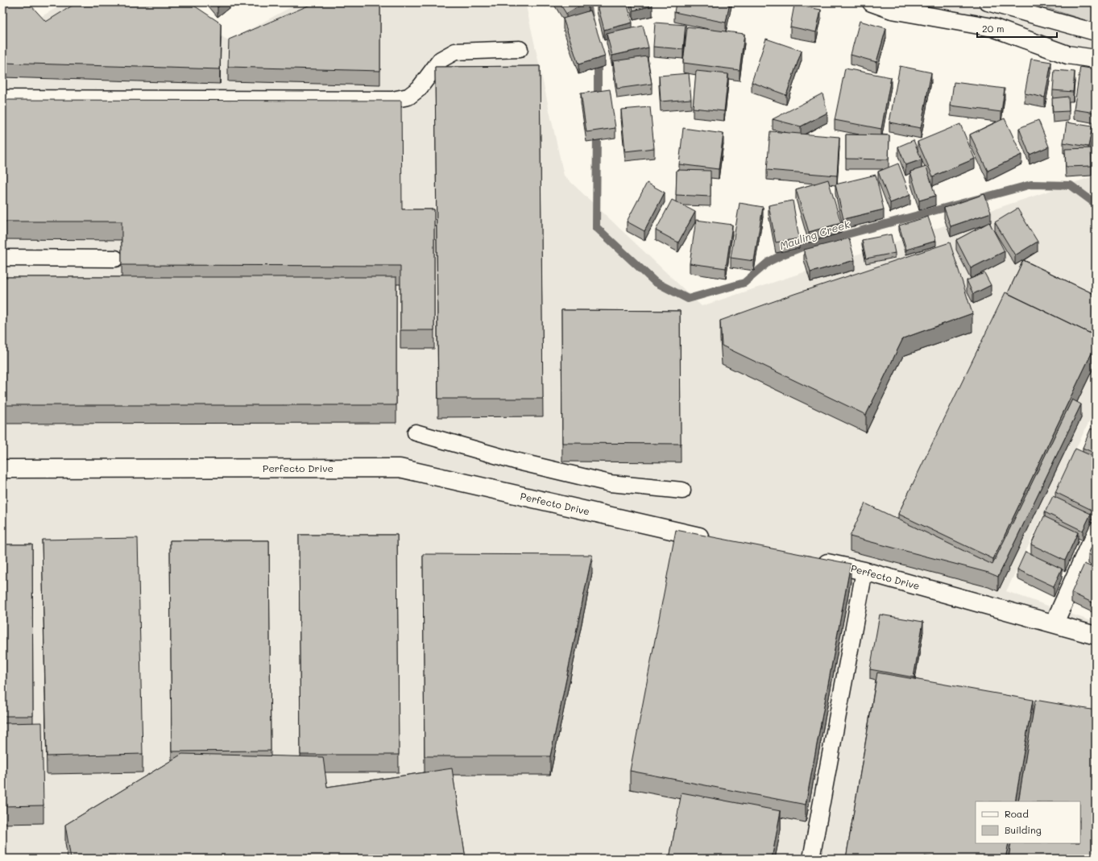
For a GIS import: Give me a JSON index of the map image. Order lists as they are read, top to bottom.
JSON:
{
  "streets": {
    "street": ["Perfecto Drive"]
  },
  "water": ["Mauling Creek"],
  "legend": ["Road", "Building"],
  "scale_bar": "20 m"
}
